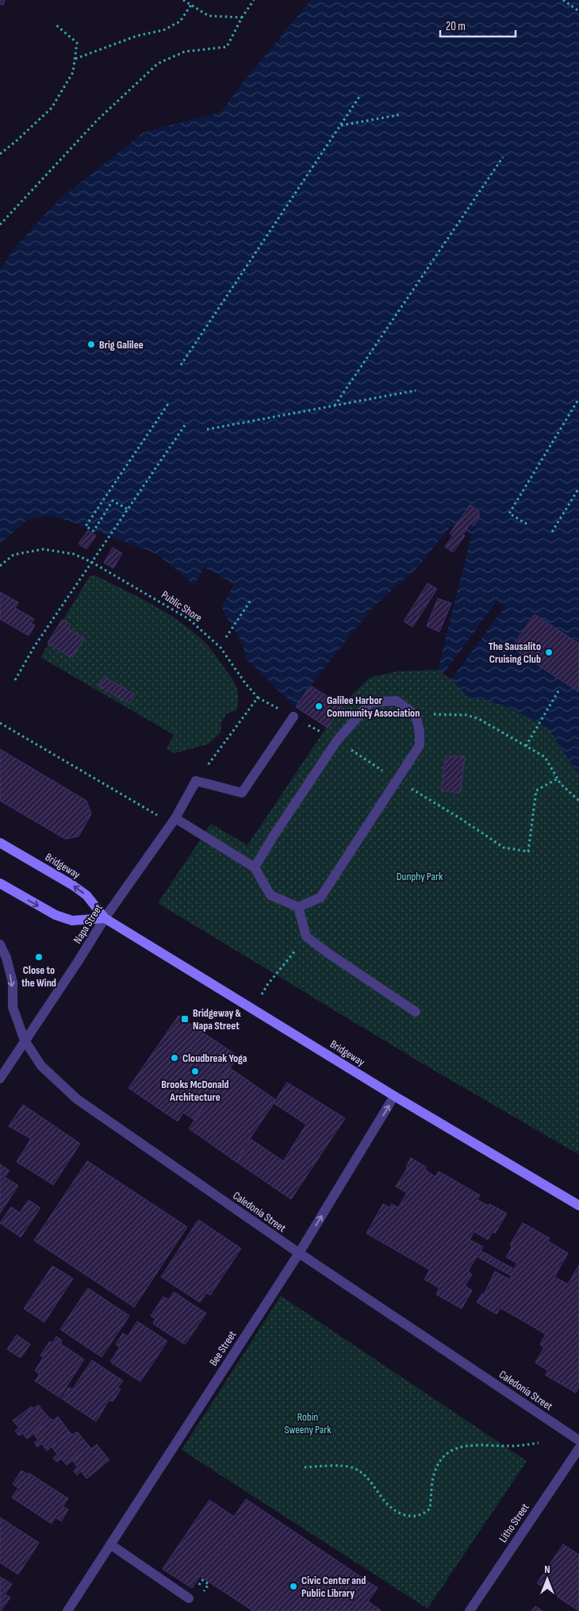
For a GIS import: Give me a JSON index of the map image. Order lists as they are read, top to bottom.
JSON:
{
  "streets": {
    "main road": ["Bridgeway"],
    "street": [
      "Napa Street",
      "Caledonia Street",
      "Bee Street",
      "Litho Street"
    ],
    "path": ["Public Shore"]
  },
  "crossings": [
    ["Public Shore", "Napa Street"],
    ["Bridgeway", "Napa Street"],
    ["Bridgeway", "Bee Street"],
    ["Napa Street", "Caledonia Street"],
    ["Caledonia Street", "Bee Street"]
  ],
  "parks": ["Dunphy Park", "Robin Sweeny Park"],
  "places": {
    "other": [
      "Brig Galilee",
      "The Sausalito Cruising Club",
      "Galilee Harbor Community Association",
      "Close to the Wind",
      "Cloudbreak Yoga",
      "Brooks McDonald Architecture",
      "Civic Center and Public Library"
    ],
    "transit": ["Bridgeway & Napa Street"]
  },
  "scale_bar": "20 m",
  "north": "top"
}
